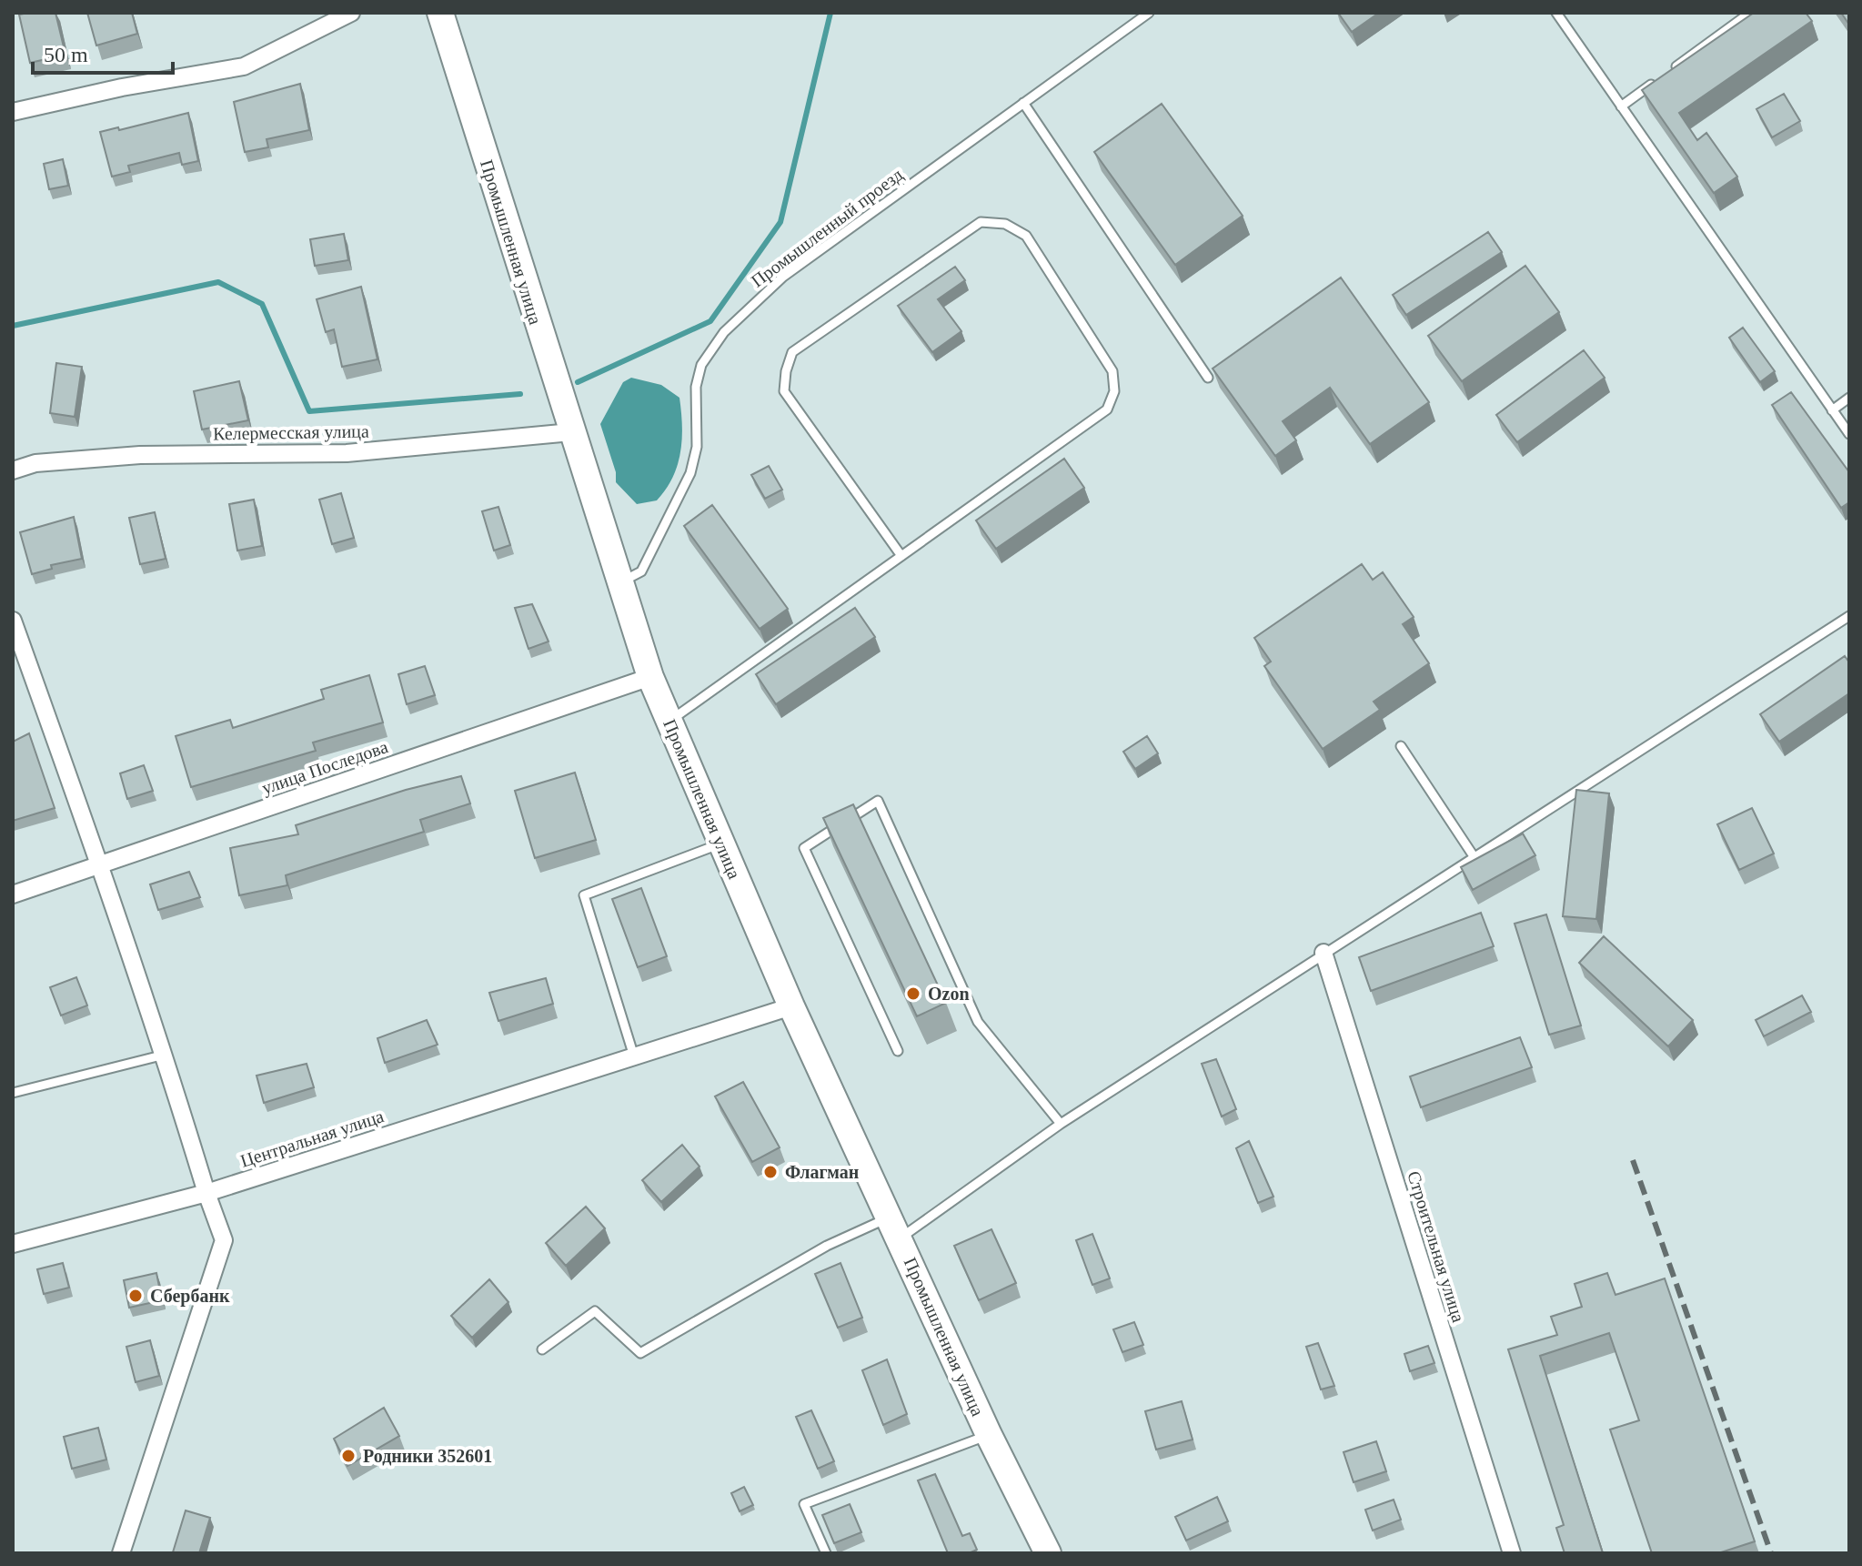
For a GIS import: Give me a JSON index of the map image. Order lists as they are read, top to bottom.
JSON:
{
  "streets": {
    "main road": ["Промышленная улица"],
    "street": [
      "Келермесская улица",
      "улица Последова",
      "Центральная улица",
      "Строительная улица"
    ],
    "lane": ["Промышленный проезд"]
  },
  "crossings": [
    ["Промышленный проезд", "Промышленная улица"],
    ["Промышленная улица", "Келермесская улица"],
    ["Промышленная улица", "улица Последова"],
    ["Промышленная улица", "Центральная улица"]
  ],
  "places": [
    "Ozon",
    "Флагман",
    "Сбербанк",
    "Родники 352601"
  ],
  "scale_bar": "50 m"
}
